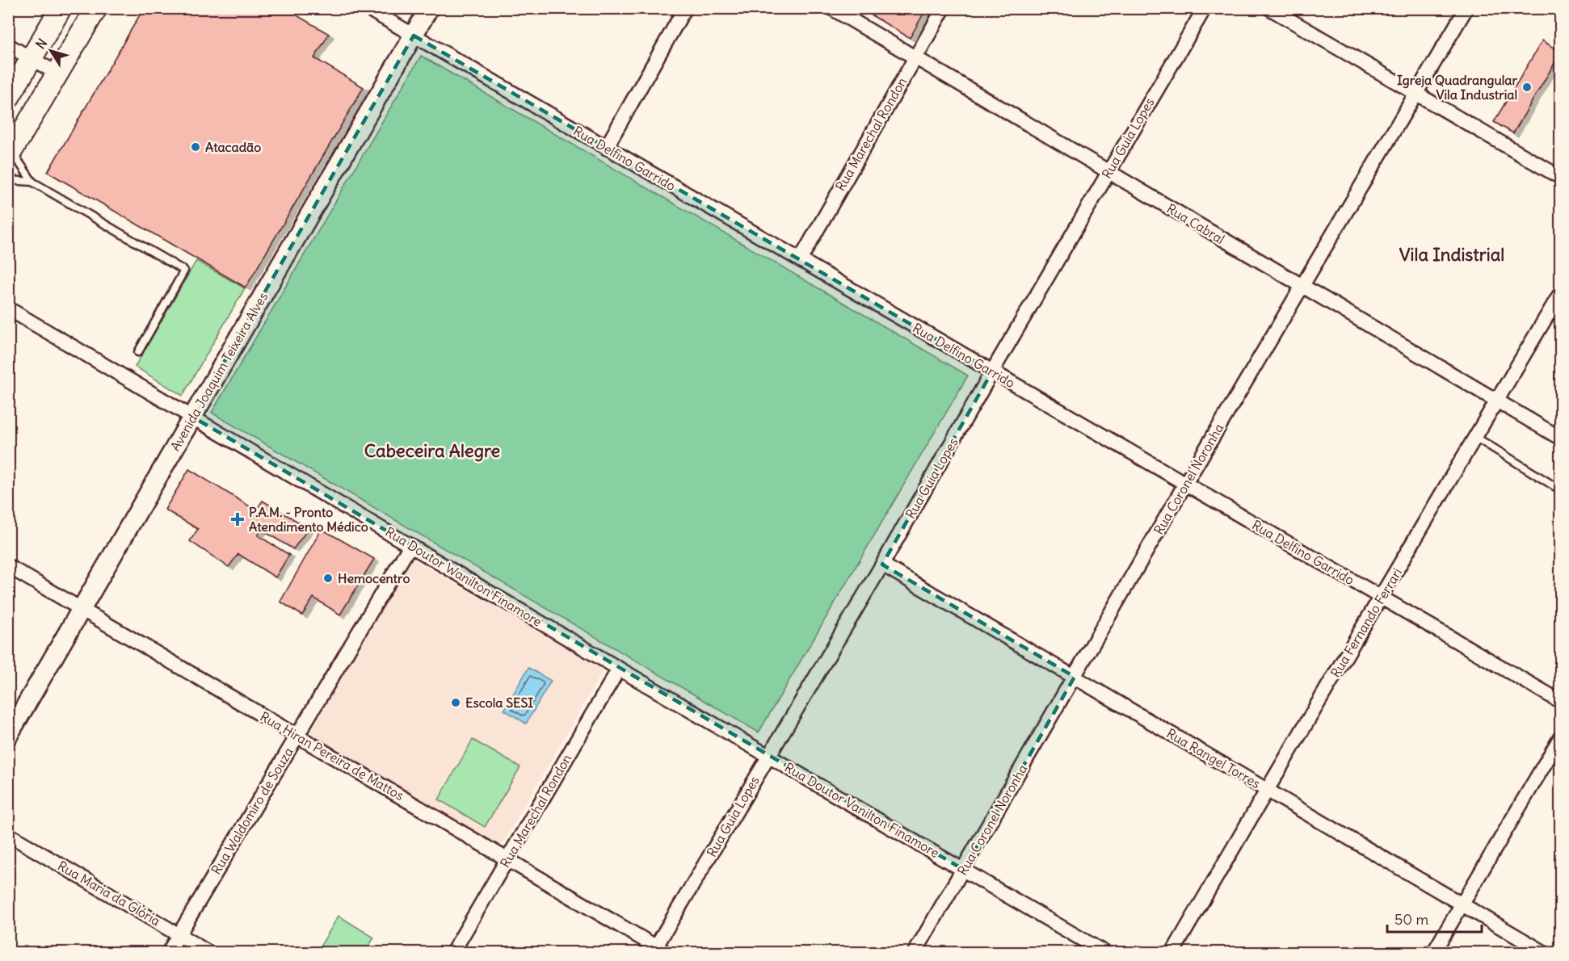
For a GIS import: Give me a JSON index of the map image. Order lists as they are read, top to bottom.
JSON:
{
  "streets": {
    "street": [
      "Rua Marechal Rondon",
      "Rua Guia Lopes",
      "Rua Delfino Garrido",
      "Rua Cabral",
      "Avenida Joaquim Teixeira Alves",
      "Rua Coronel Noronha",
      "Rua Doutor Wanilton Finamore",
      "Rua Fernando Ferrari",
      "Rua Hiran Pereira de Mattos",
      "Rua Rangel Torres",
      "Rua Doutor Vanilton Finamore",
      "Rua Waldomiro de Souza",
      "Rua Maria da Glória"
    ]
  },
  "crossings": [
    ["Rua Marechal Rondon", "Rua Delfino Garrido"],
    ["Rua Marechal Rondon", "Rua Cabral"],
    ["Rua Marechal Rondon", "Rua Doutor Wanilton Finamore"],
    ["Rua Marechal Rondon", "Rua Hiran Pereira de Mattos"],
    ["Rua Marechal Rondon", "Rua Doutor Vanilton Finamore"],
    ["Rua Guia Lopes", "Rua Delfino Garrido"],
    ["Rua Guia Lopes", "Rua Cabral"],
    ["Rua Guia Lopes", "Rua Hiran Pereira de Mattos"],
    ["Rua Guia Lopes", "Rua Rangel Torres"],
    ["Rua Guia Lopes", "Rua Doutor Vanilton Finamore"],
    ["Rua Delfino Garrido", "Avenida Joaquim Teixeira Alves"],
    ["Rua Delfino Garrido", "Rua Coronel Noronha"],
    ["Rua Delfino Garrido", "Rua Fernando Ferrari"],
    ["Rua Cabral", "Rua Coronel Noronha"],
    ["Rua Cabral", "Rua Fernando Ferrari"],
    ["Avenida Joaquim Teixeira Alves", "Rua Doutor Wanilton Finamore"],
    ["Avenida Joaquim Teixeira Alves", "Rua Hiran Pereira de Mattos"],
    ["Rua Coronel Noronha", "Rua Rangel Torres"],
    ["Rua Coronel Noronha", "Rua Doutor Vanilton Finamore"],
    ["Rua Doutor Wanilton Finamore", "Rua Doutor Vanilton Finamore"],
    ["Rua Doutor Wanilton Finamore", "Rua Waldomiro de Souza"],
    ["Rua Fernando Ferrari", "Rua Rangel Torres"],
    ["Rua Hiran Pereira de Mattos", "Rua Waldomiro de Souza"],
    ["Rua Waldomiro de Souza", "Rua Maria da Glória"]
  ],
  "districts": ["Vila Indistrial", "Cabeceira Alegre"],
  "places": {
    "other": [
      "Igreja Quadrangular Vila Industrial",
      "Atacadão",
      "Hemocentro",
      "Escola SESI"
    ],
    "health": ["P.A.M. - Pronto Atendimento Médico"]
  },
  "scale_bar": "50 m",
  "north": "top left"
}
